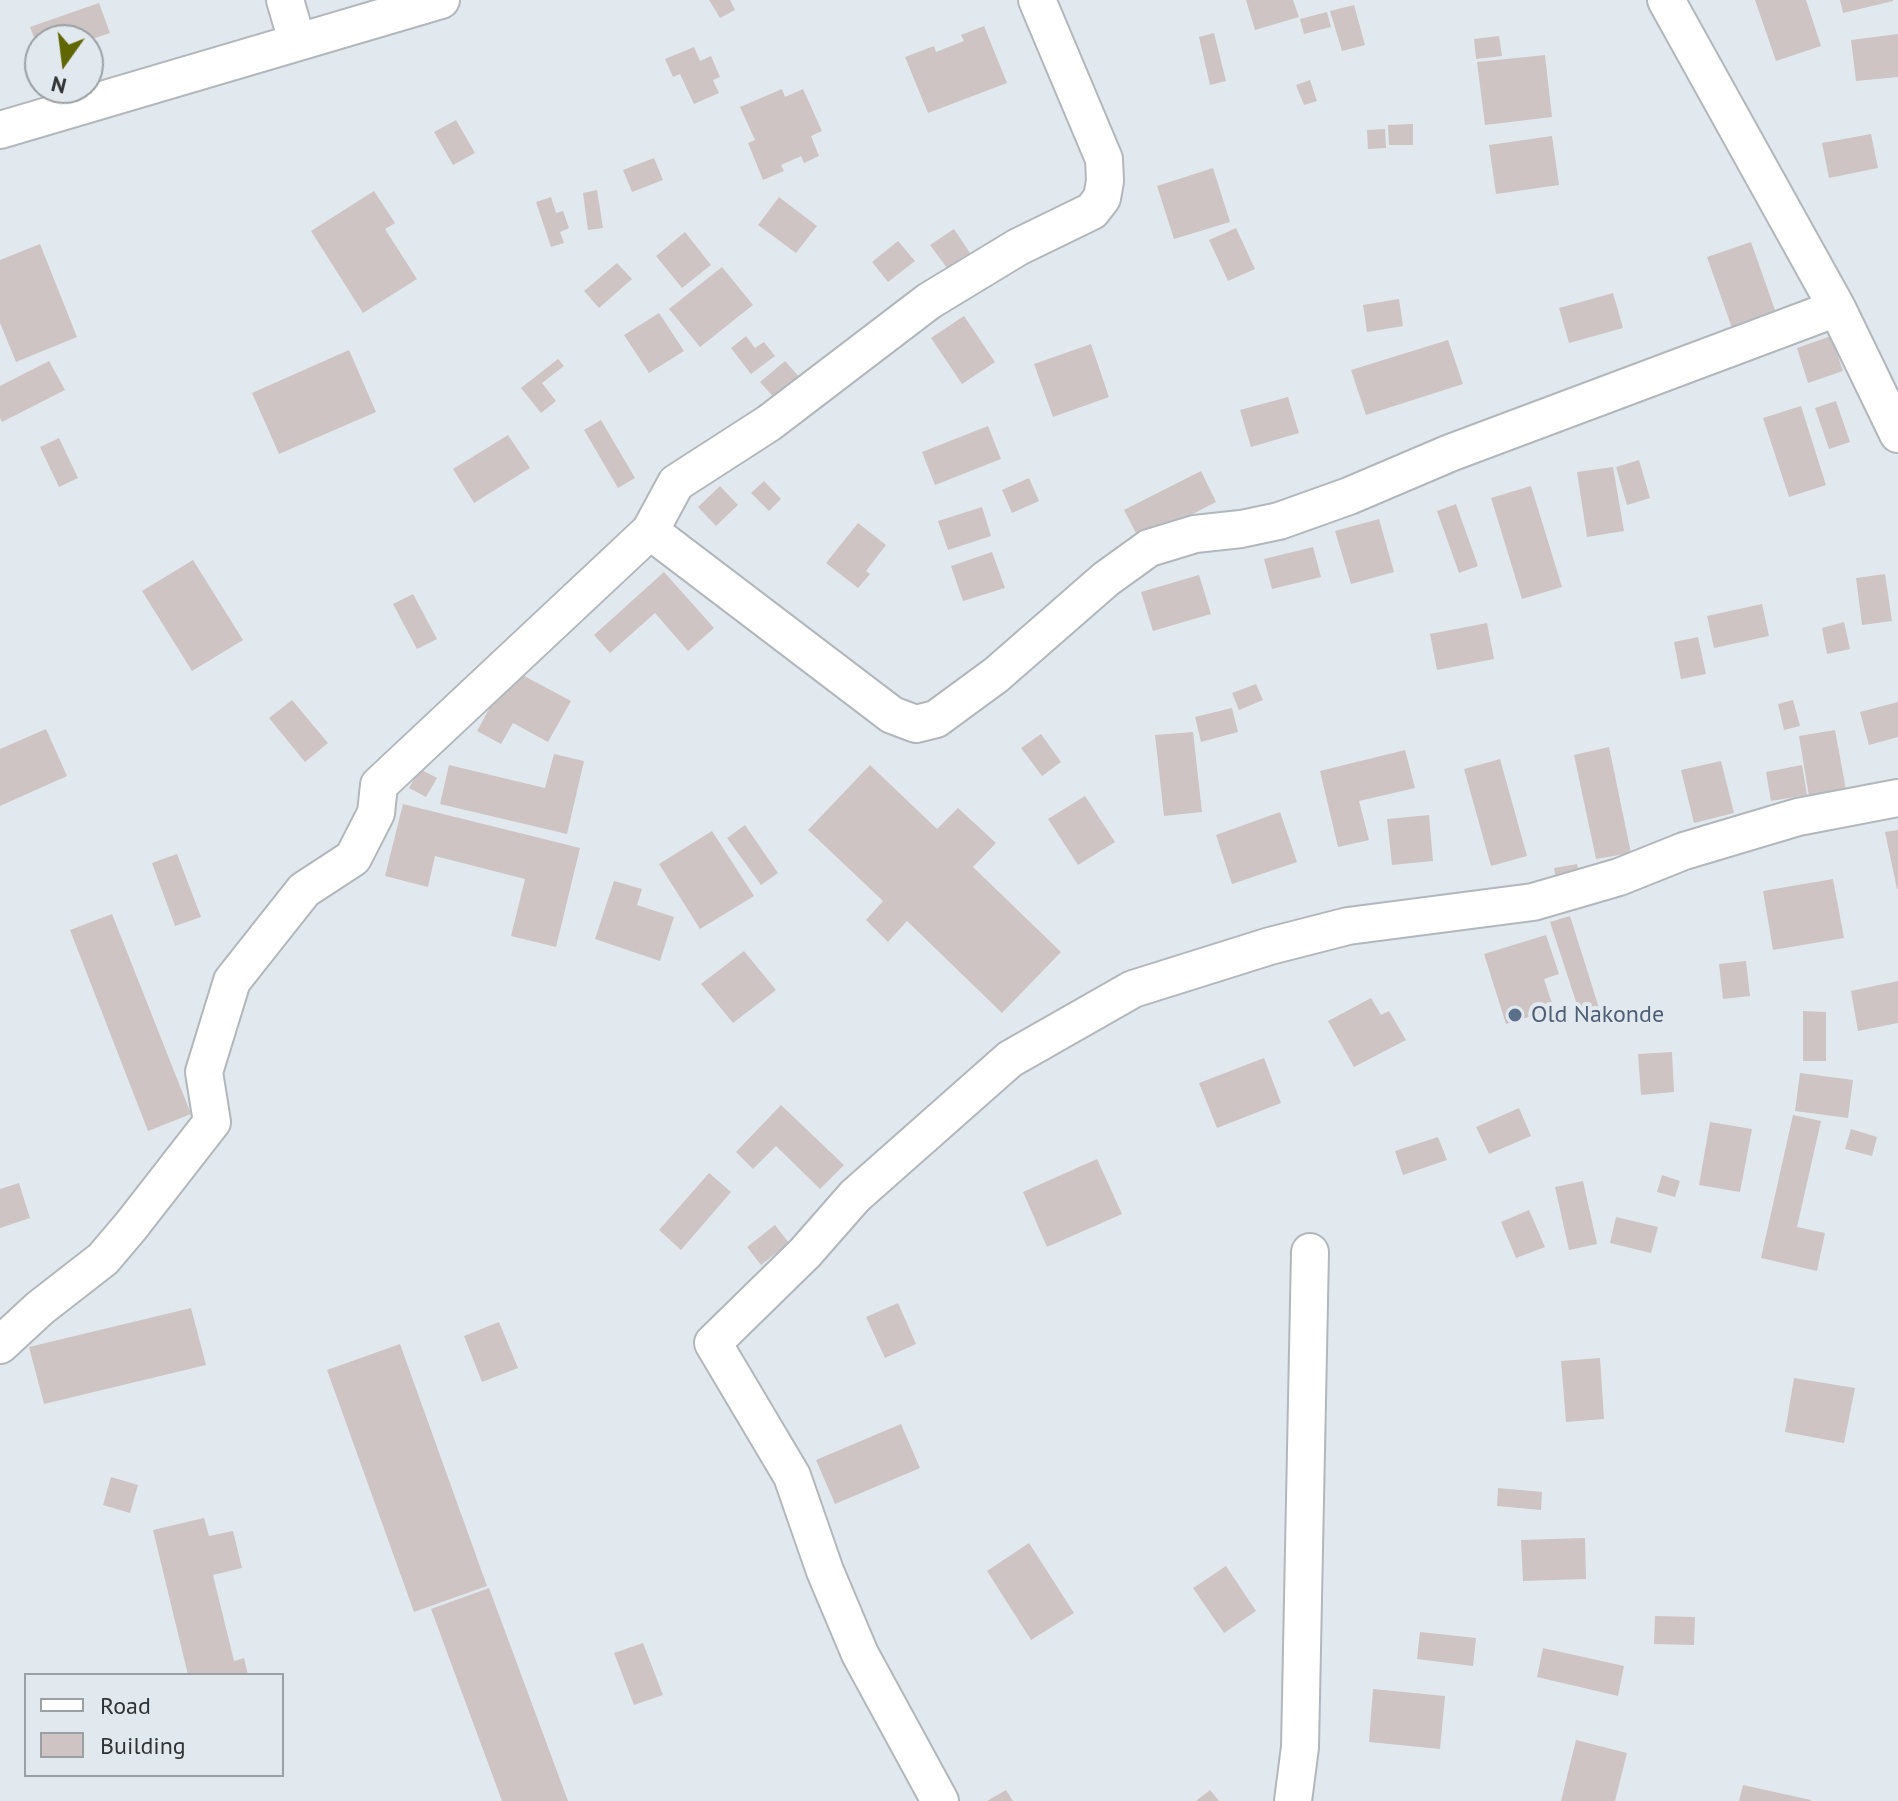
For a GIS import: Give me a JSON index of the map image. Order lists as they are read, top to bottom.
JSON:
{
  "places": ["Old Nakonde"],
  "legend": ["Road", "Building"],
  "north": "bottom"
}
